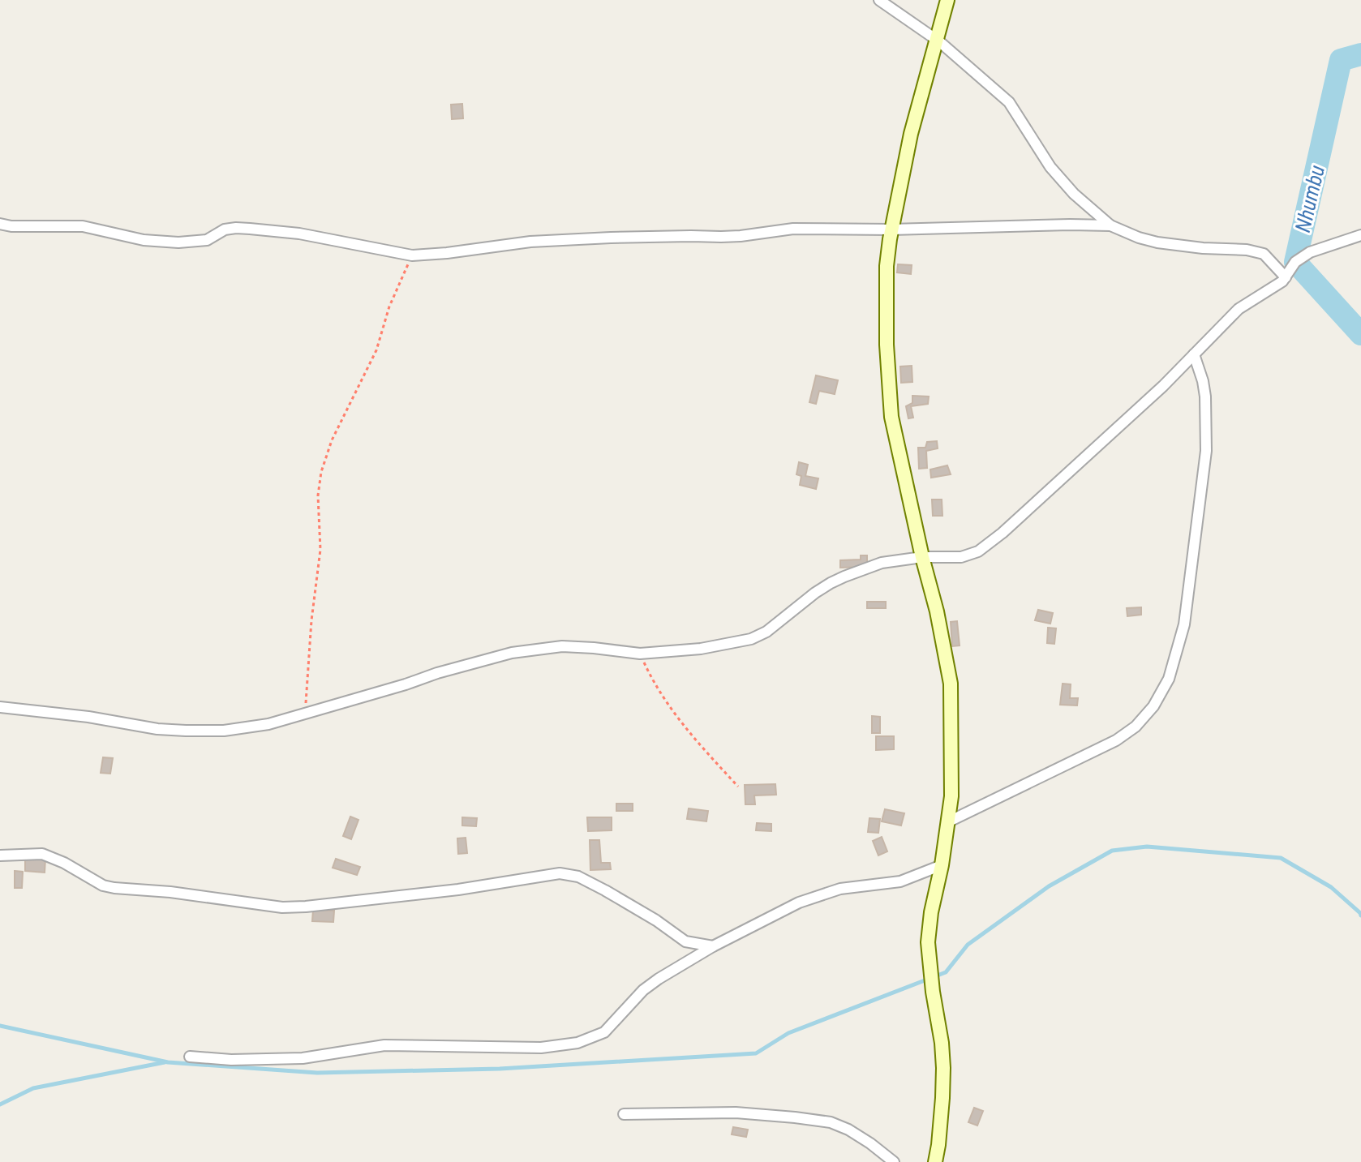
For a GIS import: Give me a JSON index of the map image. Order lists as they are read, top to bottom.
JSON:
{
  "water": ["Nhumbu"]
}
